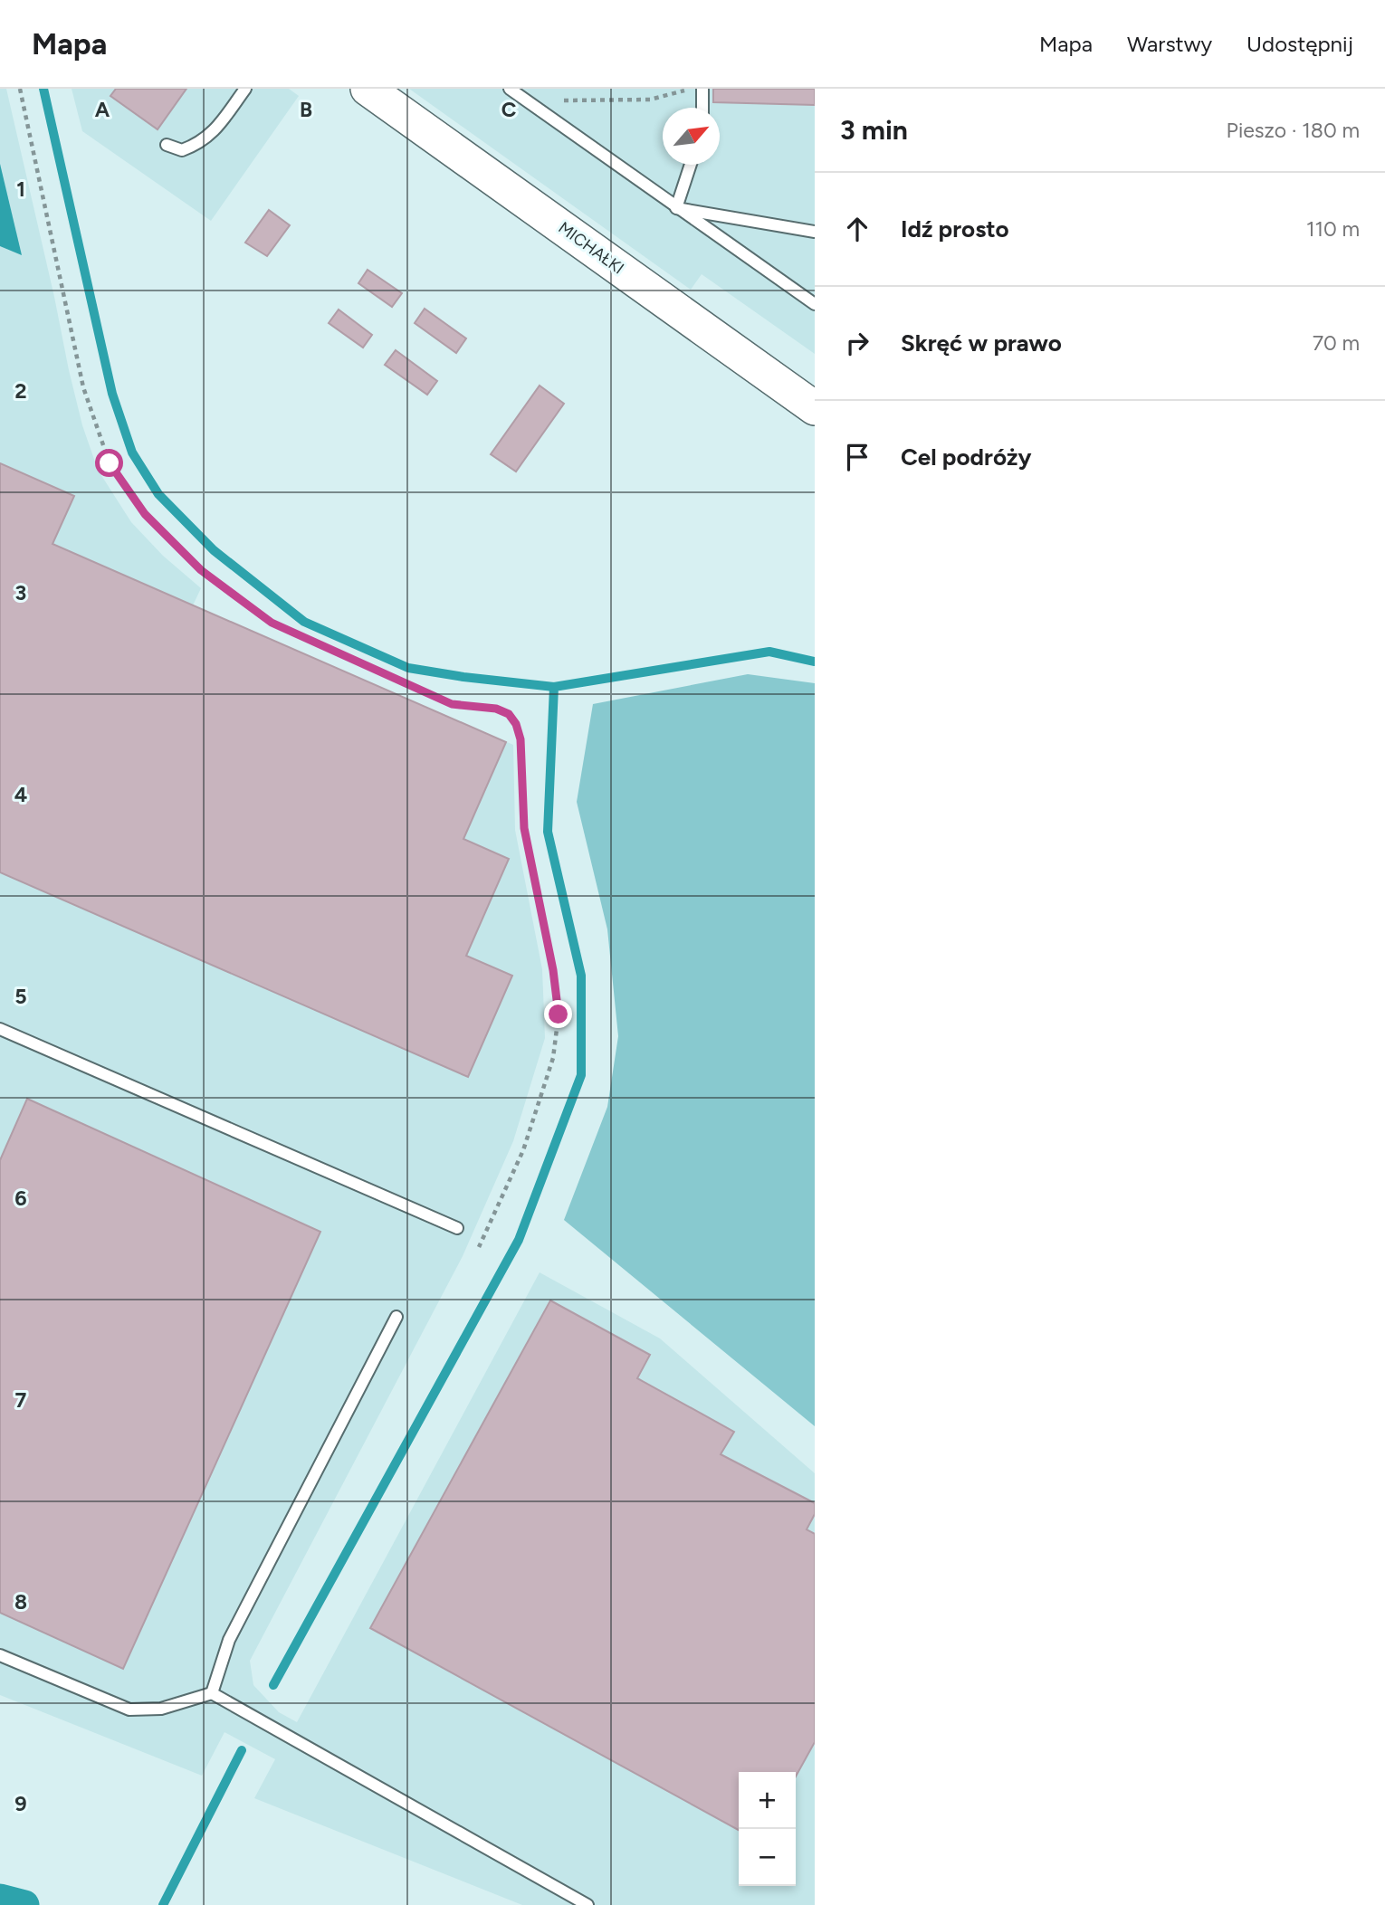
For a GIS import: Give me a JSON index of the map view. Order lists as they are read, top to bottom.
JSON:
{
  "streets": {
    "street": ["MICHAŁKI"]
  },
  "north": "top right",
  "page": {
    "header": "Mapa",
    "nav": ["Mapa", "Warstwy", "Udostępnij"],
    "heading": ["3 min", "Pieszo · 180 m"],
    "list": [
      ["Idź prosto", "110 m"],
      ["Skręć w prawo", "70 m"],
      "Cel podróży"
    ],
    "map_buttons": ["+", "−"]
  },
  "grid": {
    "columns": ["A", "B", "C"],
    "rows": [
      "1",
      "2",
      "3",
      "4",
      "5",
      "6",
      "7",
      "8",
      "9"
    ]
  }
}
